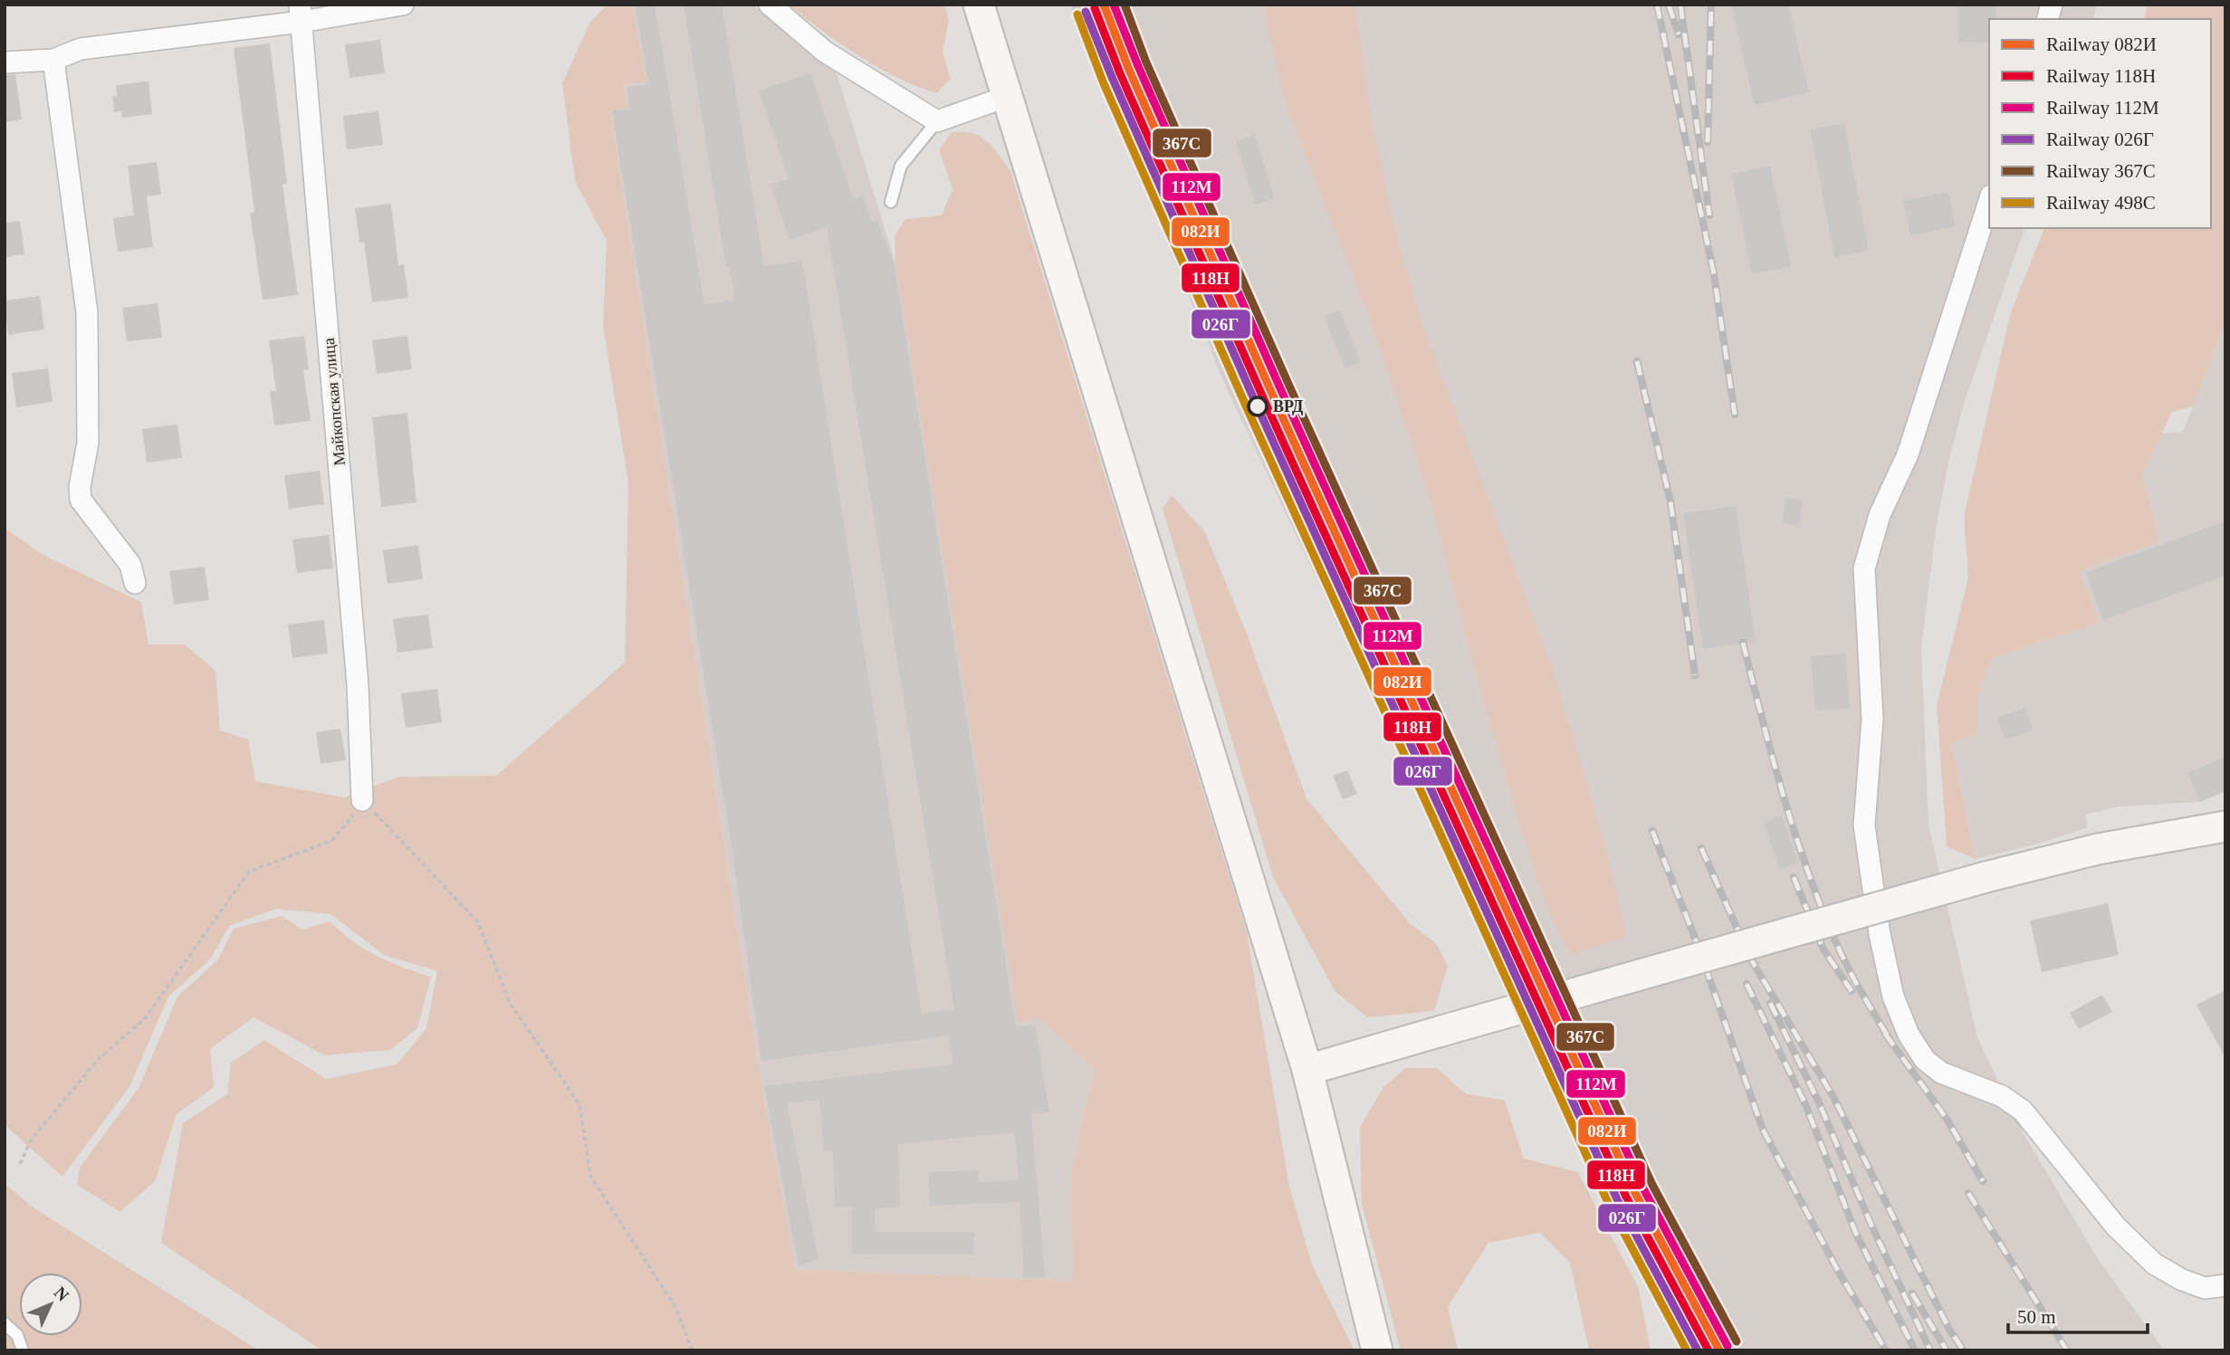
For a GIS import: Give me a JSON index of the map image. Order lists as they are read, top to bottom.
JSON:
{
  "streets": {
    "street": ["Майкопская улица"]
  },
  "places": ["ВРД"],
  "lines": [
    "rail line 082И",
    "rail line 112М",
    "rail line 367С",
    "rail line 118Н",
    "rail line 026Г",
    "rail line 498С"
  ],
  "legend": [
    "Railway 082И",
    "Railway 118Н",
    "Railway 112М",
    "Railway 026Г",
    "Railway 367С",
    "Railway 498С"
  ],
  "scale_bar": "50 m",
  "north": "top right"
}
